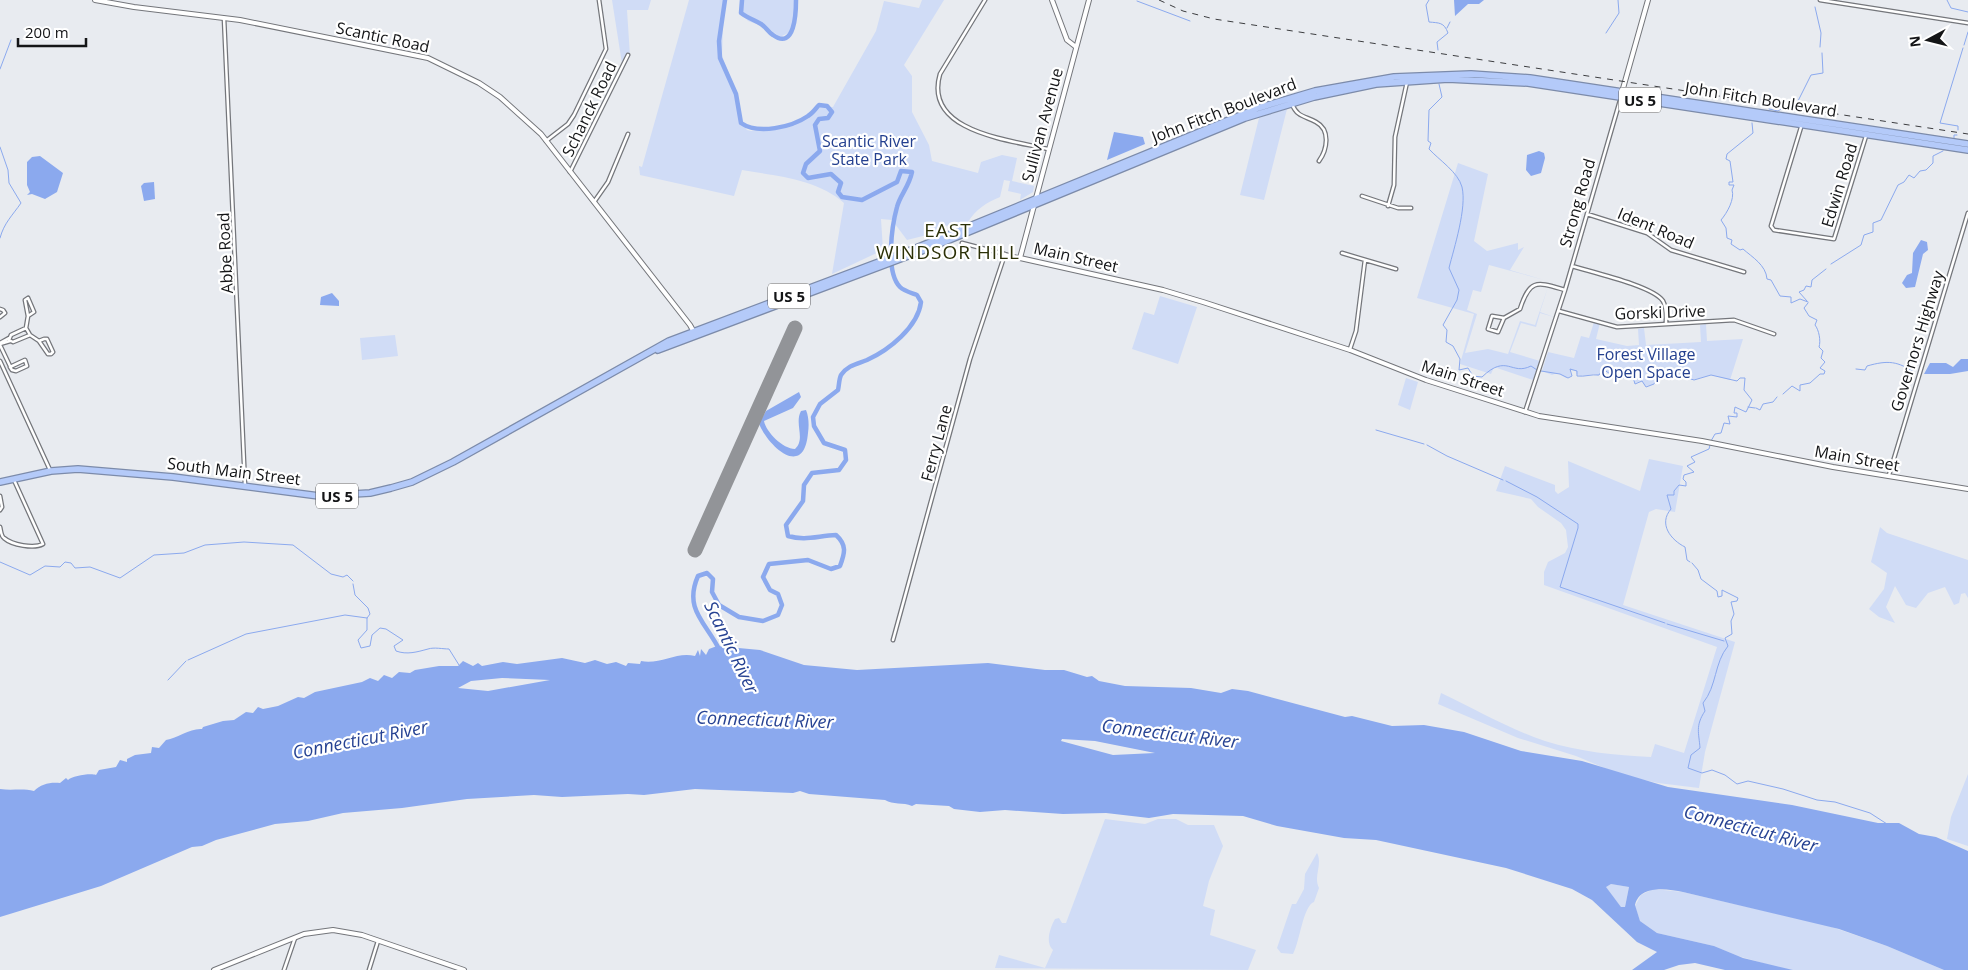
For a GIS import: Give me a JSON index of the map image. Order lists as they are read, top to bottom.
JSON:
{
  "streets": {
    "highway": ["John Fitch Boulevard", "US 5", "South Main Street"],
    "street": [
      "Scantic Road",
      "Schanck Road",
      "Sullivan Avenue",
      "Edwin Road",
      "Strong Road",
      "Ident Road",
      "Abbe Road",
      "Main Street",
      "Gorski Drive",
      "Governors Highway",
      "Ferry Lane"
    ]
  },
  "crossings": [
    ["Scantic Road", "John Fitch Boulevard"],
    ["Scantic Road", "Schanck Road"],
    ["Scantic Road", "Abbe Road"],
    ["John Fitch Boulevard", "Sullivan Avenue"],
    ["John Fitch Boulevard", "Edwin Road"],
    ["John Fitch Boulevard", "Strong Road"],
    ["John Fitch Boulevard", "South Main Street"],
    ["Sullivan Avenue", "Main Street"],
    ["Strong Road", "Ident Road"],
    ["Strong Road", "Main Street"],
    ["Strong Road", "Gorski Drive"],
    ["Abbe Road", "South Main Street"],
    ["Main Street", "Governors Highway"],
    ["Main Street", "Ferry Lane"]
  ],
  "districts": ["EAST WINDSOR HILL"],
  "water": ["Scantic River", "Connecticut River"],
  "parks": ["Scantic River State Park", "Forest Village Open Space"],
  "scale_bar": "200 m",
  "north": "left"
}
